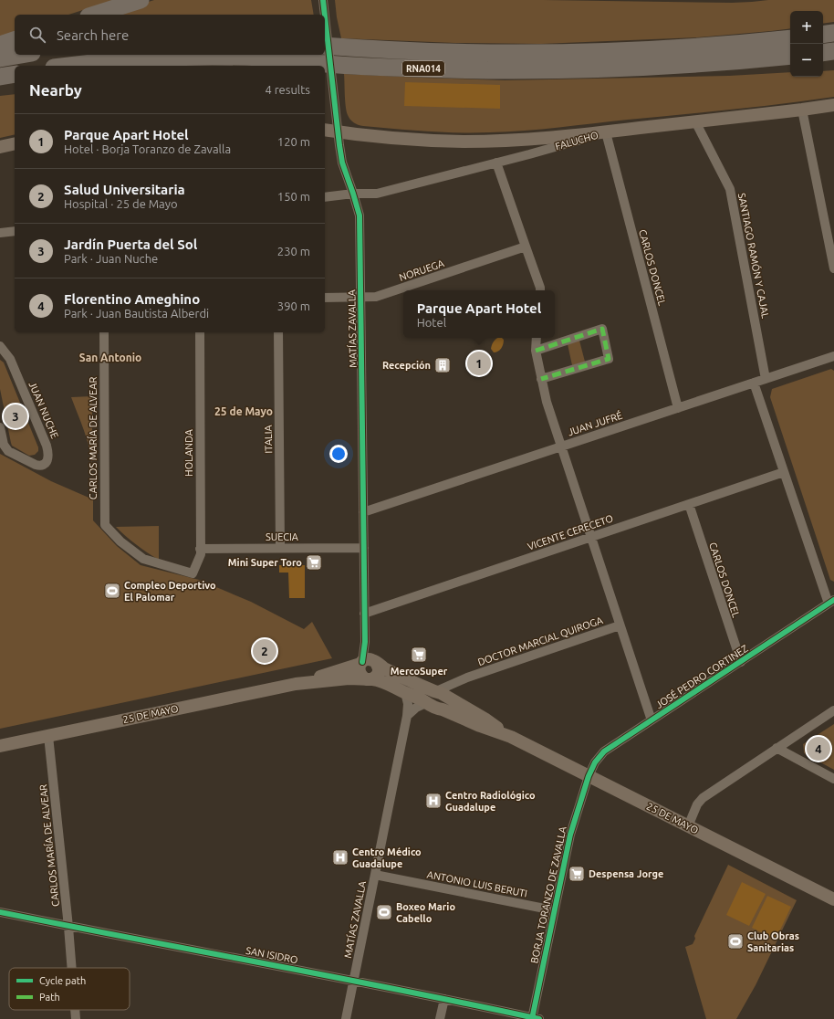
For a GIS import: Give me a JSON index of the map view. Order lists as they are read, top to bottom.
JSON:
{
  "streets": {
    "highway": ["RNA014"],
    "street": [
      "FALUCHO",
      "SANTIAGO RAMÓN Y CAJAL",
      "CARLOS DONCEL",
      "NORUEGA",
      "MATÍAS ZAVALLA",
      "JUAN NUCHE",
      "JUAN JUFRÉ",
      "CARLOS MARÍA DE ALVEAR",
      "ITALIA",
      "HOLANDA",
      "VICENTE CERECETO",
      "SUECIA",
      "DOCTOR MARCIAL QUIROGA",
      "JOSÉ PEDRO CORTINEZ",
      "25 DE MAYO",
      "ANTONIO LUIS BERUTI",
      "BORJA TORANZO DE ZAVALLA",
      "SAN ISIDRO"
    ]
  },
  "crossings": [
    ["FALUCHO", "SANTIAGO RAMÓN Y CAJAL"],
    ["FALUCHO", "CARLOS DONCEL"],
    ["FALUCHO", "MATÍAS ZAVALLA"],
    ["SANTIAGO RAMÓN Y CAJAL", "JUAN JUFRÉ"],
    ["CARLOS DONCEL", "JUAN JUFRÉ"],
    ["CARLOS DONCEL", "VICENTE CERECETO"],
    ["CARLOS DONCEL", "JOSÉ PEDRO CORTINEZ"],
    ["NORUEGA", "MATÍAS ZAVALLA"],
    ["MATÍAS ZAVALLA", "JUAN JUFRÉ"],
    ["MATÍAS ZAVALLA", "VICENTE CERECETO"],
    ["MATÍAS ZAVALLA", "SUECIA"],
    ["MATÍAS ZAVALLA", "25 DE MAYO"],
    ["MATÍAS ZAVALLA", "ANTONIO LUIS BERUTI"],
    ["MATÍAS ZAVALLA", "SAN ISIDRO"],
    ["CARLOS MARÍA DE ALVEAR", "HOLANDA"],
    ["CARLOS MARÍA DE ALVEAR", "25 DE MAYO"],
    ["CARLOS MARÍA DE ALVEAR", "SAN ISIDRO"],
    ["ITALIA", "SUECIA"],
    ["HOLANDA", "SUECIA"],
    ["DOCTOR MARCIAL QUIROGA", "25 DE MAYO"],
    ["JOSÉ PEDRO CORTINEZ", "25 DE MAYO"],
    ["JOSÉ PEDRO CORTINEZ", "BORJA TORANZO DE ZAVALLA"],
    ["25 DE MAYO", "BORJA TORANZO DE ZAVALLA"],
    ["ANTONIO LUIS BERUTI", "BORJA TORANZO DE ZAVALLA"],
    ["BORJA TORANZO DE ZAVALLA", "SAN ISIDRO"]
  ],
  "districts": ["San Antonio", "25 de Mayo"],
  "places": {
    "building": ["Recepción"],
    "supermarket": ["Mini Super Toro", "MercoSuper", "Despensa Jorge"],
    "sports": ["Compleo Deportivo El Palomar", "Boxeo Mario Cabello", "Club Obras Sanitarias"],
    "hospital": ["Centro Radiológico Guadalupe", "Centro Médico Guadalupe"]
  },
  "legend": ["Cycle path", "Path"],
  "page": {
    "map_buttons": ["+", "−"],
    "search": "Search here",
    "heading": ["Nearby", "4 results"],
    "list": [
      {
        "mark": "1",
        "name": "Parque Apart Hotel",
        "note": "Hotel · Borja Toranzo de Zavalla",
        "value": "120 m"
      },
      {
        "mark": "2",
        "name": "Salud Universitaria",
        "note": "Hospital · 25 de Mayo",
        "value": "150 m"
      },
      {
        "mark": "3",
        "name": "Jardín Puerta del Sol",
        "note": "Park · Juan Nuche",
        "value": "230 m"
      },
      {
        "mark": "4",
        "name": "Florentino Ameghino",
        "note": "Park · Juan Bautista Alberdi",
        "value": "390 m"
      }
    ],
    "popup": ["Parque Apart Hotel", "Hotel"],
    "pins": [
      "1",
      "3",
      "2",
      "4"
    ]
  }
}
